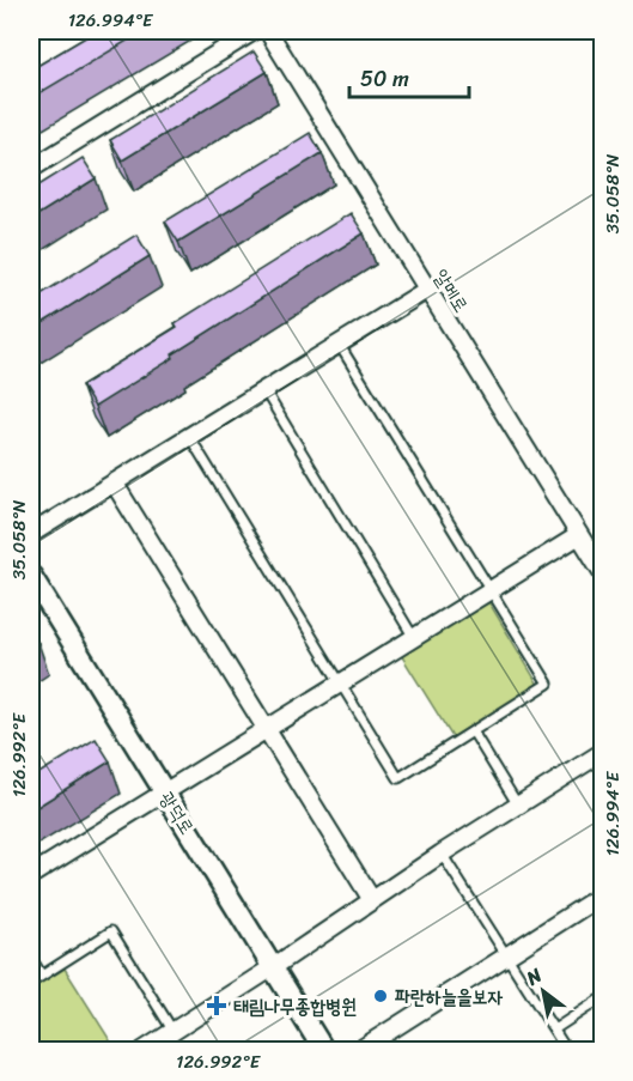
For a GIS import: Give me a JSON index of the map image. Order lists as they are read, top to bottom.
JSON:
{
  "streets": {
    "street": ["알메로", "광덕로"]
  },
  "places": {
    "other": ["파란하늘을보자"],
    "health": ["태림나무종합병원"]
  },
  "scale_bar": "50 m",
  "north": "top left",
  "coordinates": ["126.994°E", "35.058°N", "126.992°E"]
}
